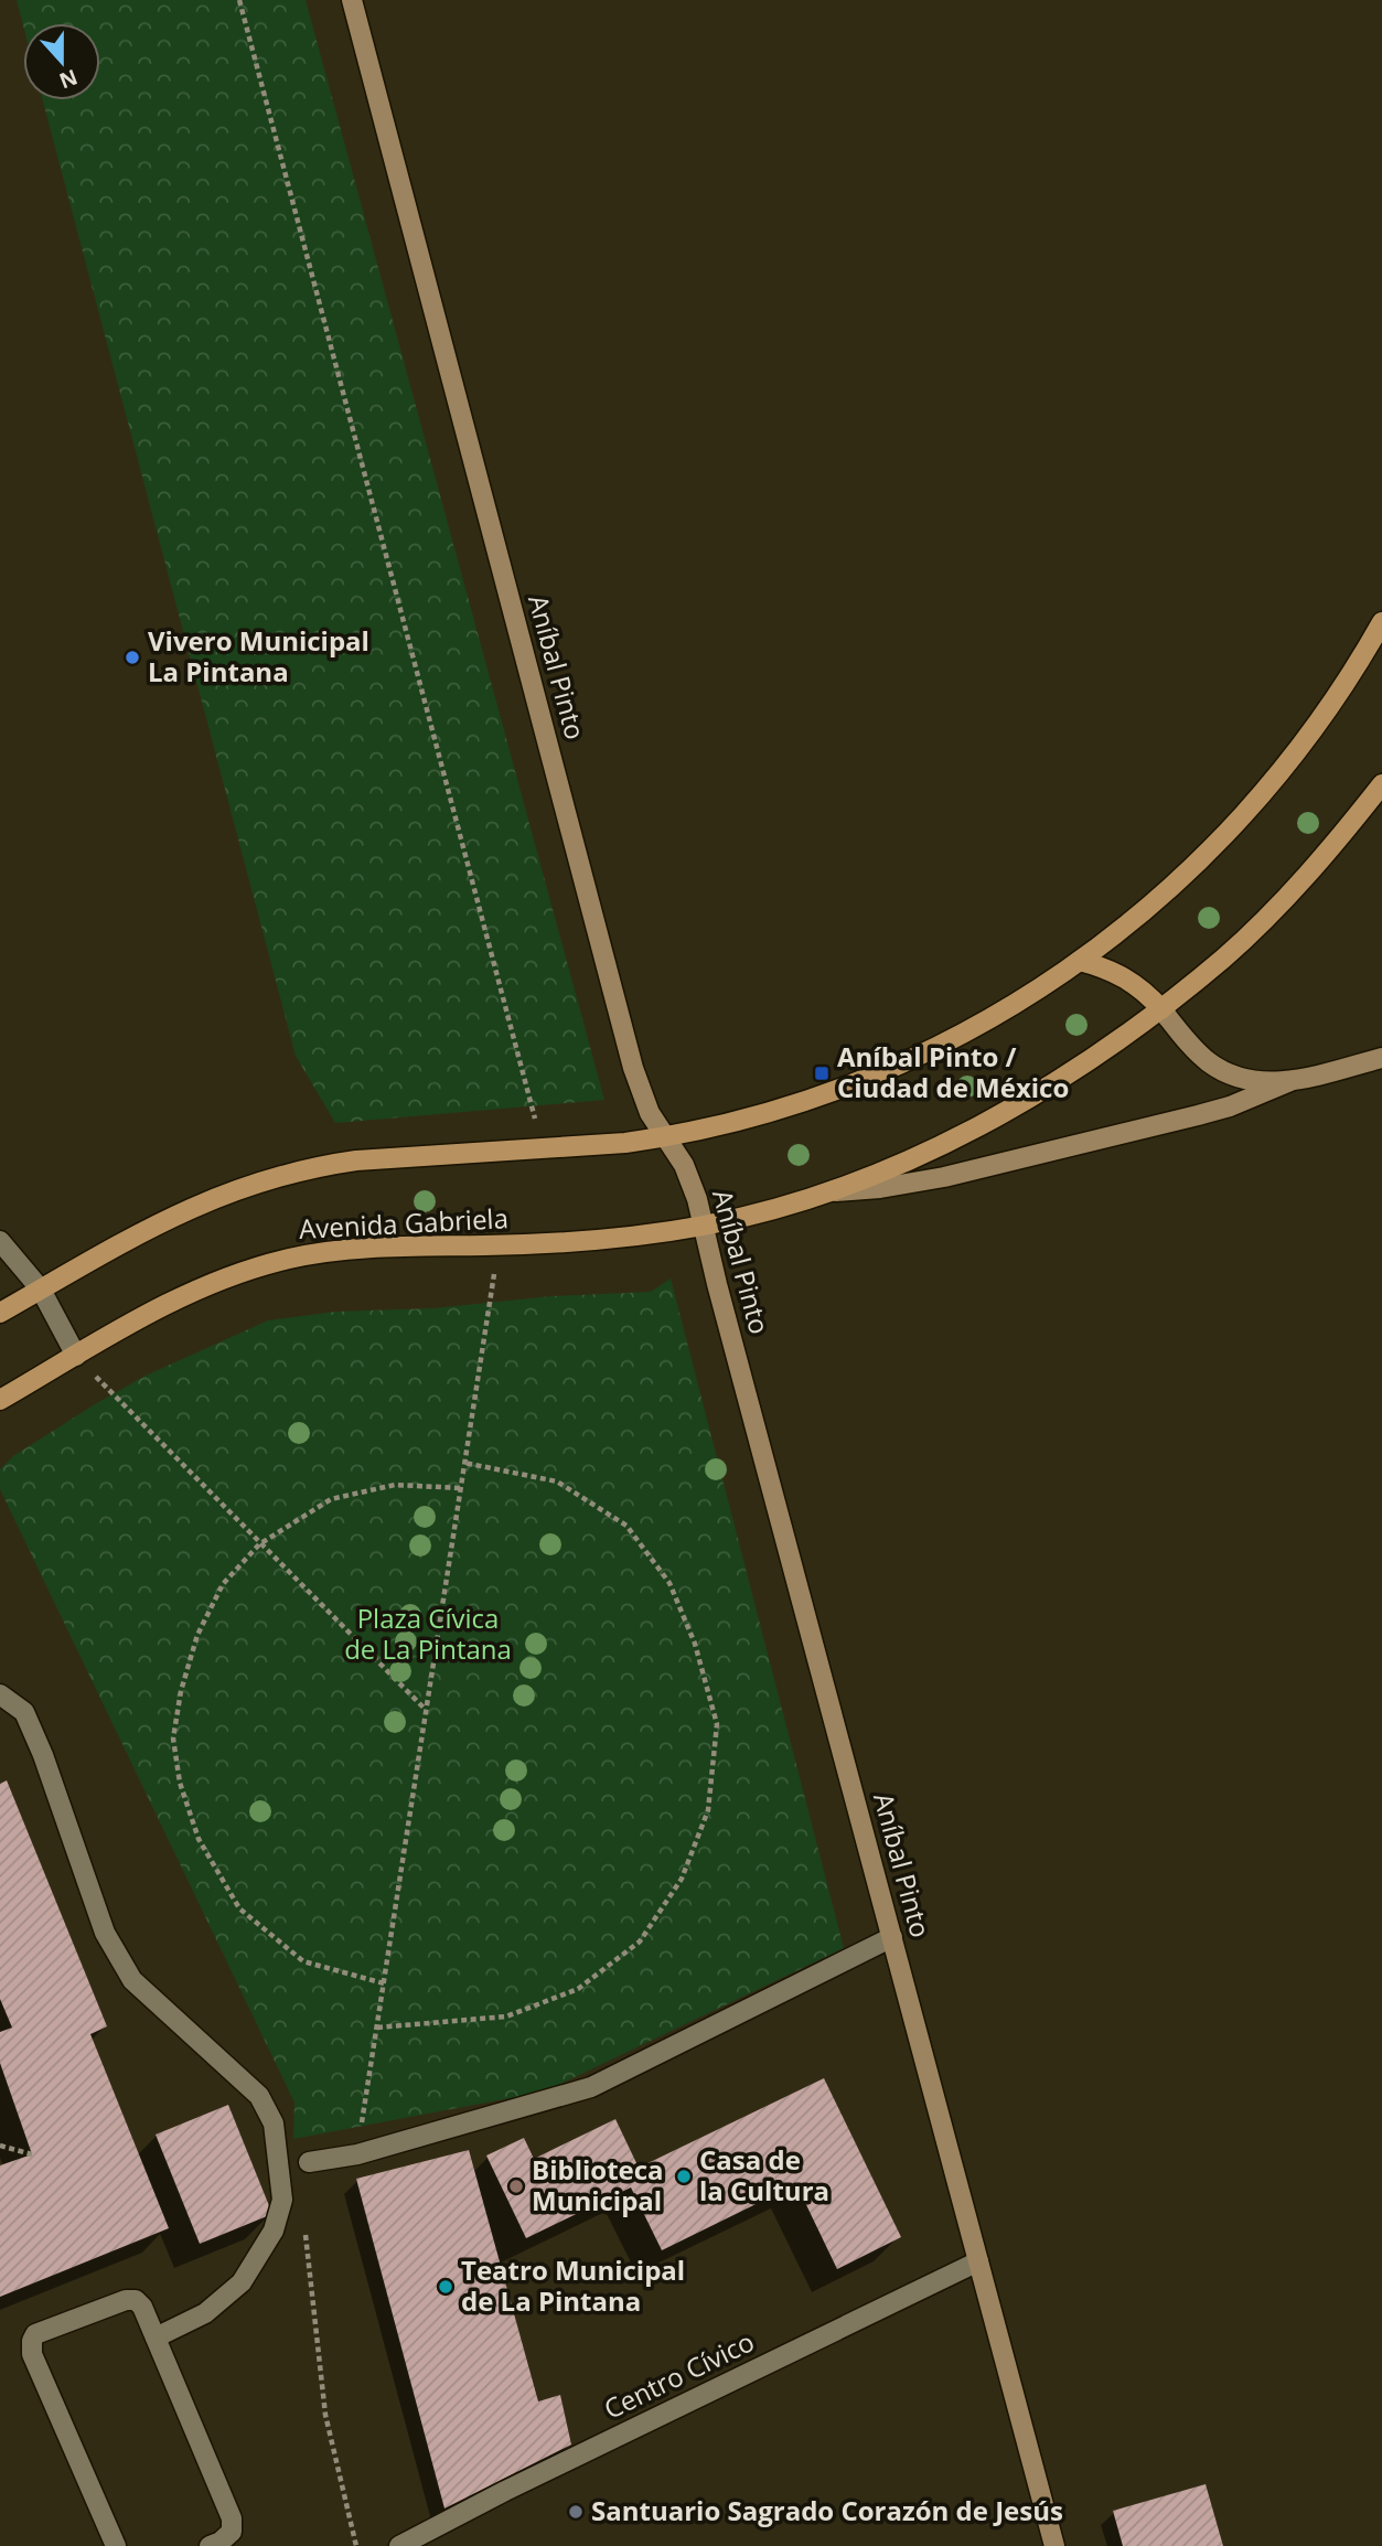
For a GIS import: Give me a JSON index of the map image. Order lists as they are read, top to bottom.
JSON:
{
  "streets": {
    "main road": ["Avenida Gabriela"],
    "street": ["Aníbal Pinto", "Centro Cívico"]
  },
  "crossings": [
    ["Aníbal Pinto", "Avenida Gabriela"],
    ["Aníbal Pinto", "Centro Cívico"]
  ],
  "parks": ["Plaza Cívica de La Pintana"],
  "places": {
    "other": [
      "Vivero Municipal La Pintana",
      "Casa de la Cultura",
      "Biblioteca Municipal",
      "Teatro Municipal de La Pintana",
      "Santuario Sagrado Corazón de Jesús"
    ],
    "transit": ["Aníbal Pinto / Ciudad de México"]
  },
  "north": "bottom"
}
